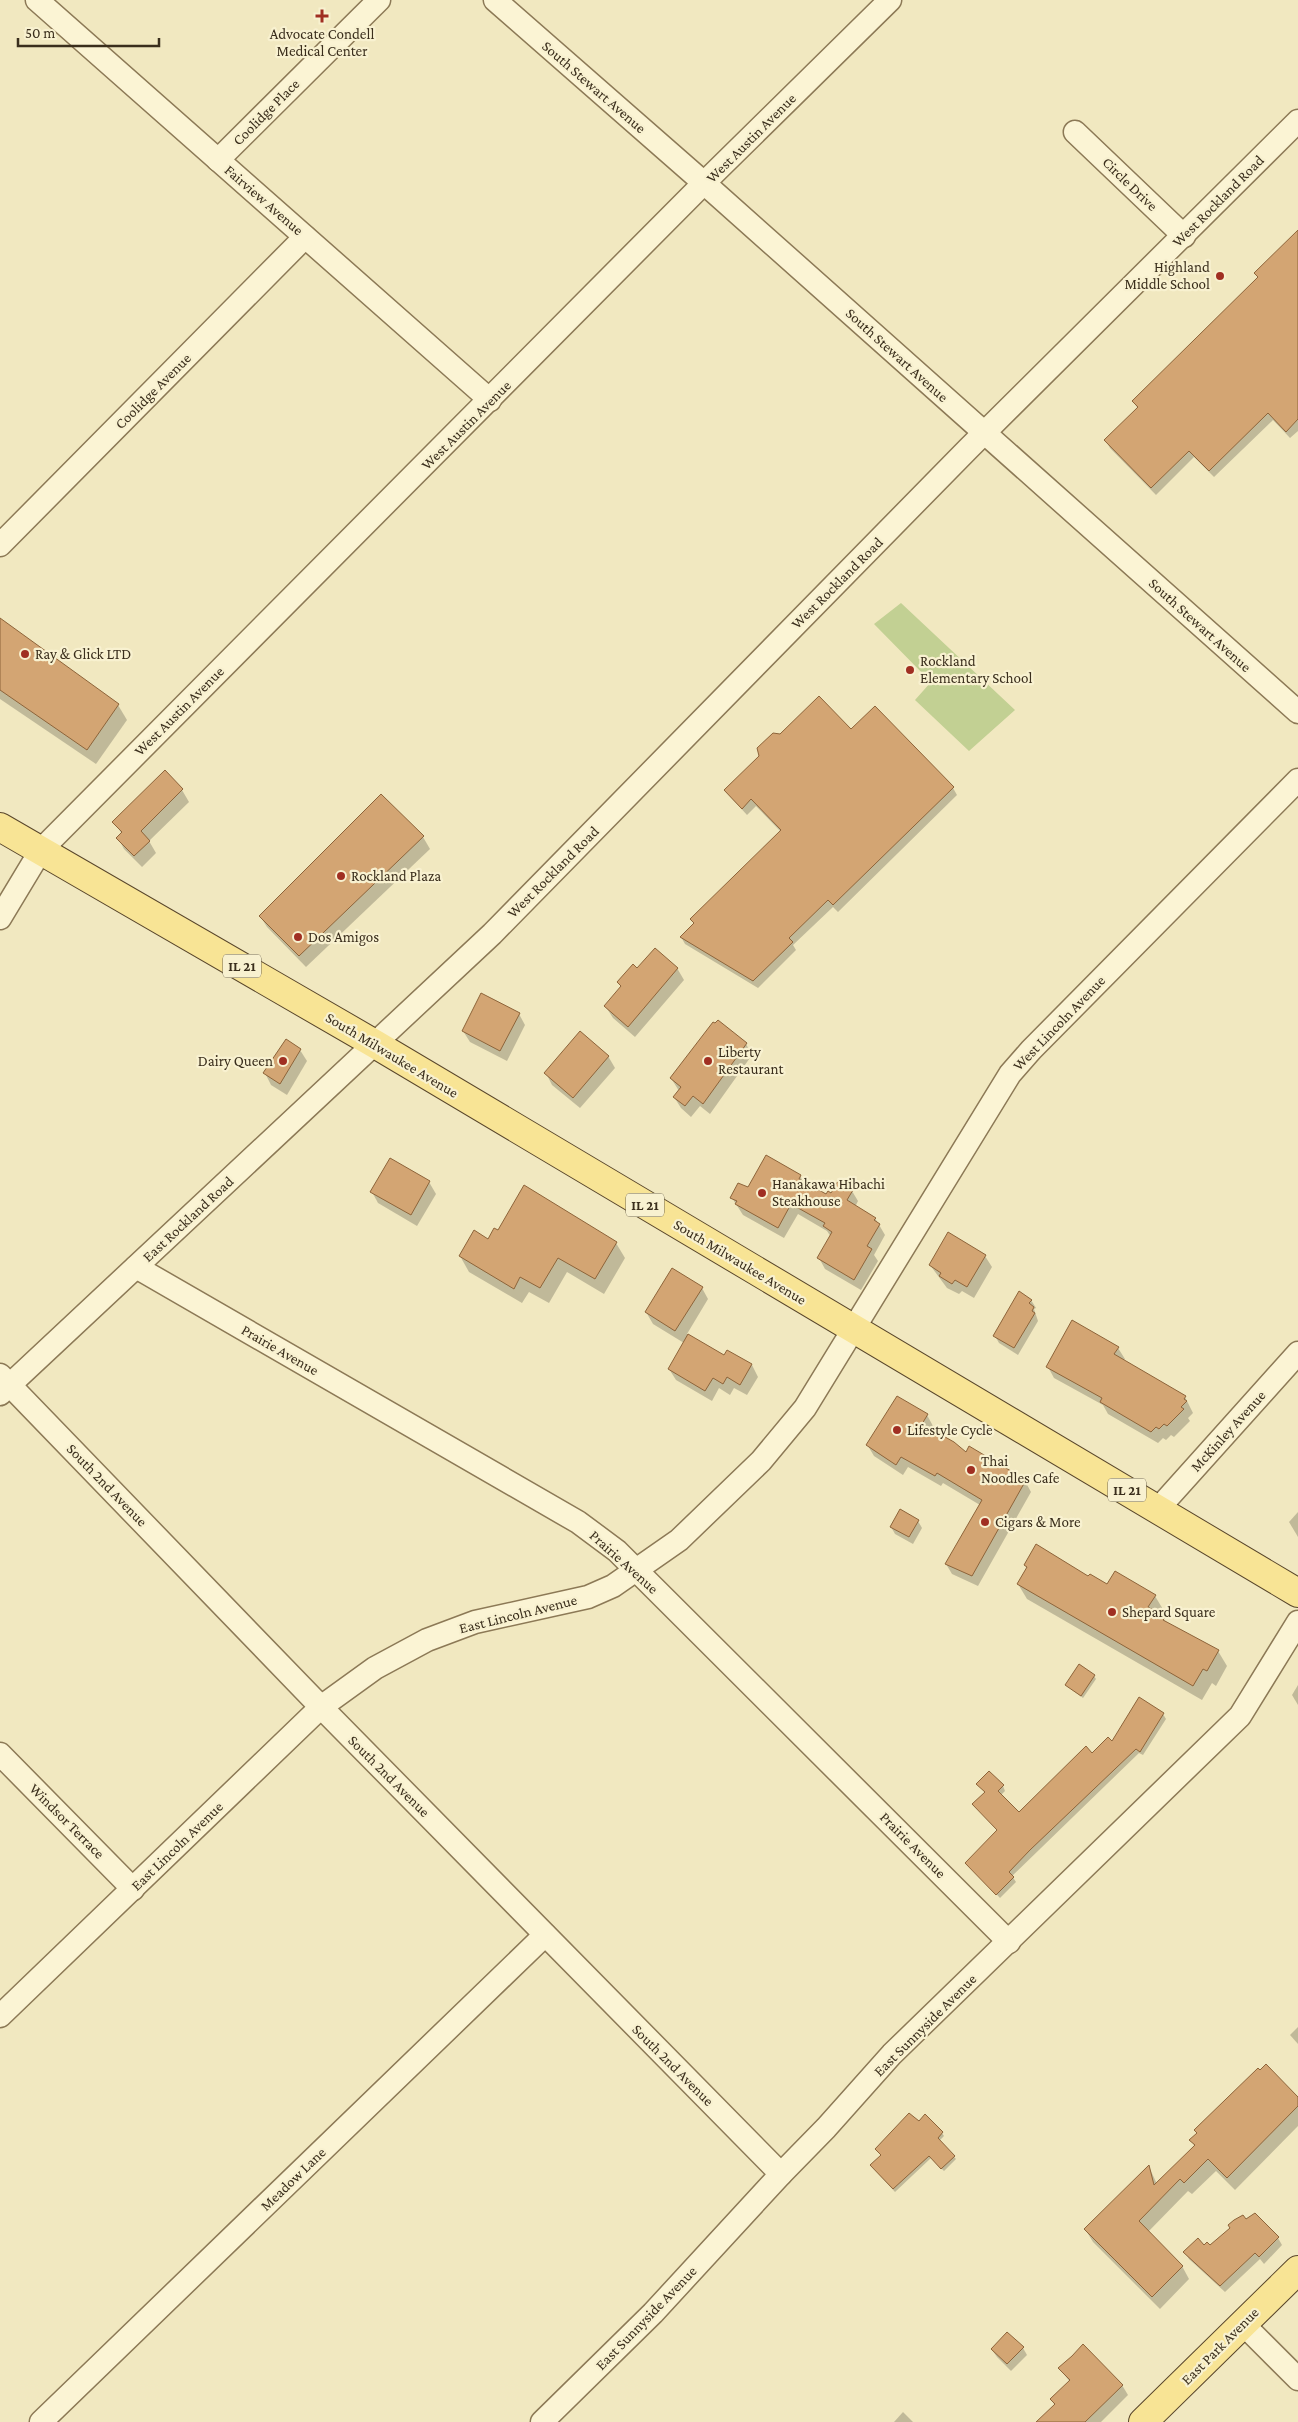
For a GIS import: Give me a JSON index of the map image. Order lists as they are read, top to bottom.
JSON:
{
  "streets": {
    "main road": ["IL 21", "South Milwaukee Avenue", "East Park Avenue"],
    "street": [
      "South Stewart Avenue",
      "Coolidge Place",
      "West Austin Avenue",
      "Circle Drive",
      "Fairview Avenue",
      "West Rockland Road",
      "Coolidge Avenue",
      "West Lincoln Avenue",
      "East Rockland Road",
      "Prairie Avenue",
      "McKinley Avenue",
      "South 2nd Avenue",
      "East Lincoln Avenue",
      "Windsor Terrace",
      "East Sunnyside Avenue",
      "Meadow Lane"
    ]
  },
  "crossings": [
    ["South Stewart Avenue", "West Austin Avenue"],
    ["South Stewart Avenue", "West Rockland Road"],
    ["Coolidge Place", "Fairview Avenue"],
    ["West Austin Avenue", "Fairview Avenue"],
    ["West Austin Avenue", "South Milwaukee Avenue"],
    ["Circle Drive", "West Rockland Road"],
    ["Fairview Avenue", "Coolidge Avenue"],
    ["West Rockland Road", "South Milwaukee Avenue"],
    ["West Rockland Road", "East Rockland Road"],
    ["West Lincoln Avenue", "South Milwaukee Avenue"],
    ["West Lincoln Avenue", "East Lincoln Avenue"],
    ["South Milwaukee Avenue", "East Rockland Road"],
    ["South Milwaukee Avenue", "McKinley Avenue"],
    ["South Milwaukee Avenue", "East Lincoln Avenue"],
    ["East Rockland Road", "Prairie Avenue"],
    ["East Rockland Road", "South 2nd Avenue"],
    ["Prairie Avenue", "East Lincoln Avenue"],
    ["Prairie Avenue", "East Sunnyside Avenue"],
    ["South 2nd Avenue", "East Lincoln Avenue"],
    ["South 2nd Avenue", "East Sunnyside Avenue"],
    ["South 2nd Avenue", "Meadow Lane"],
    ["East Lincoln Avenue", "Windsor Terrace"]
  ],
  "places": {
    "health": ["Advocate Condell Medical Center"],
    "other": [
      "Highland Middle School",
      "Ray & Glick LTD",
      "Rockland Elementary School",
      "Rockland Plaza",
      "Dos Amigos",
      "Dairy Queen",
      "Liberty Restaurant",
      "Hanakawa Hibachi Steakhouse",
      "Lifestyle Cycle",
      "Thai Noodles Cafe",
      "Cigars & More",
      "Shepard Square"
    ]
  },
  "scale_bar": "50 m"
}
